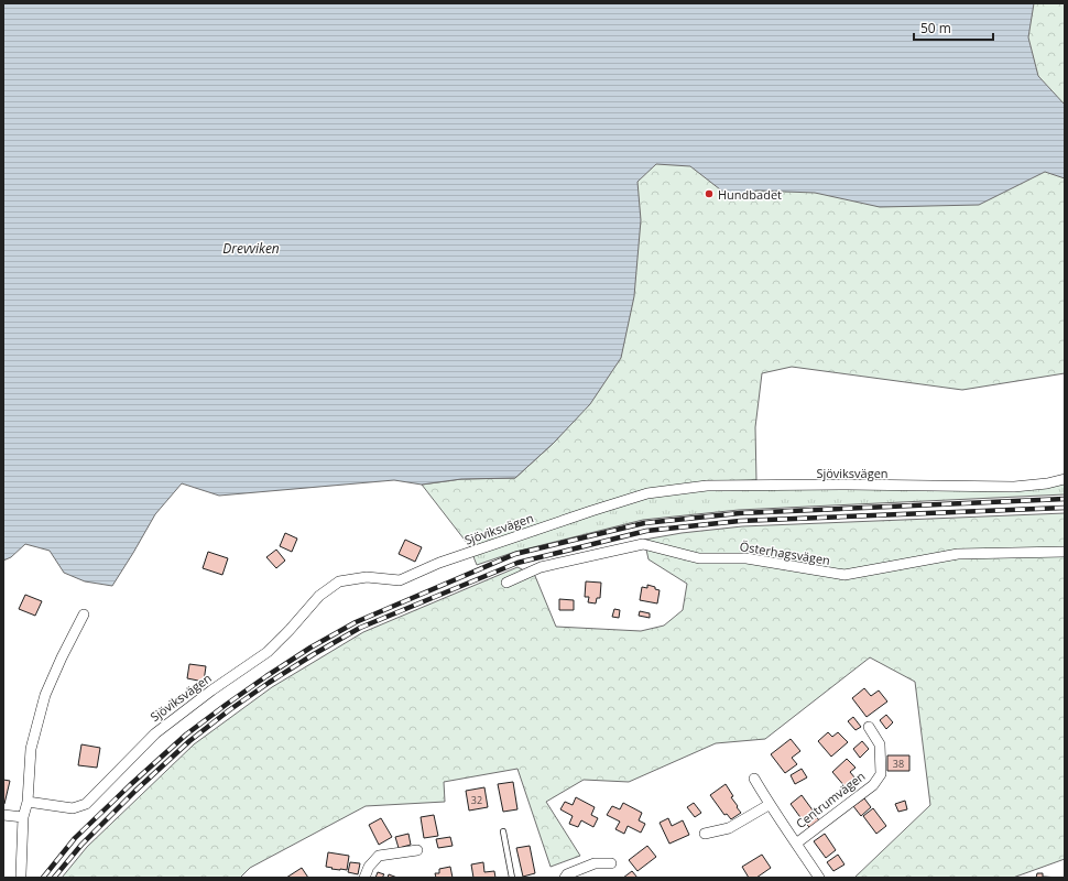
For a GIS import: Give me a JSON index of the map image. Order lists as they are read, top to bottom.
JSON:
{
  "streets": {
    "street": ["Sjöviksvägen", "Österhagsvägen", "Centrumvägen"]
  },
  "water": ["Drevviken"],
  "places": ["Hundbadet"],
  "house_numbers": ["38", "32"],
  "scale_bar": "50 m"
}
